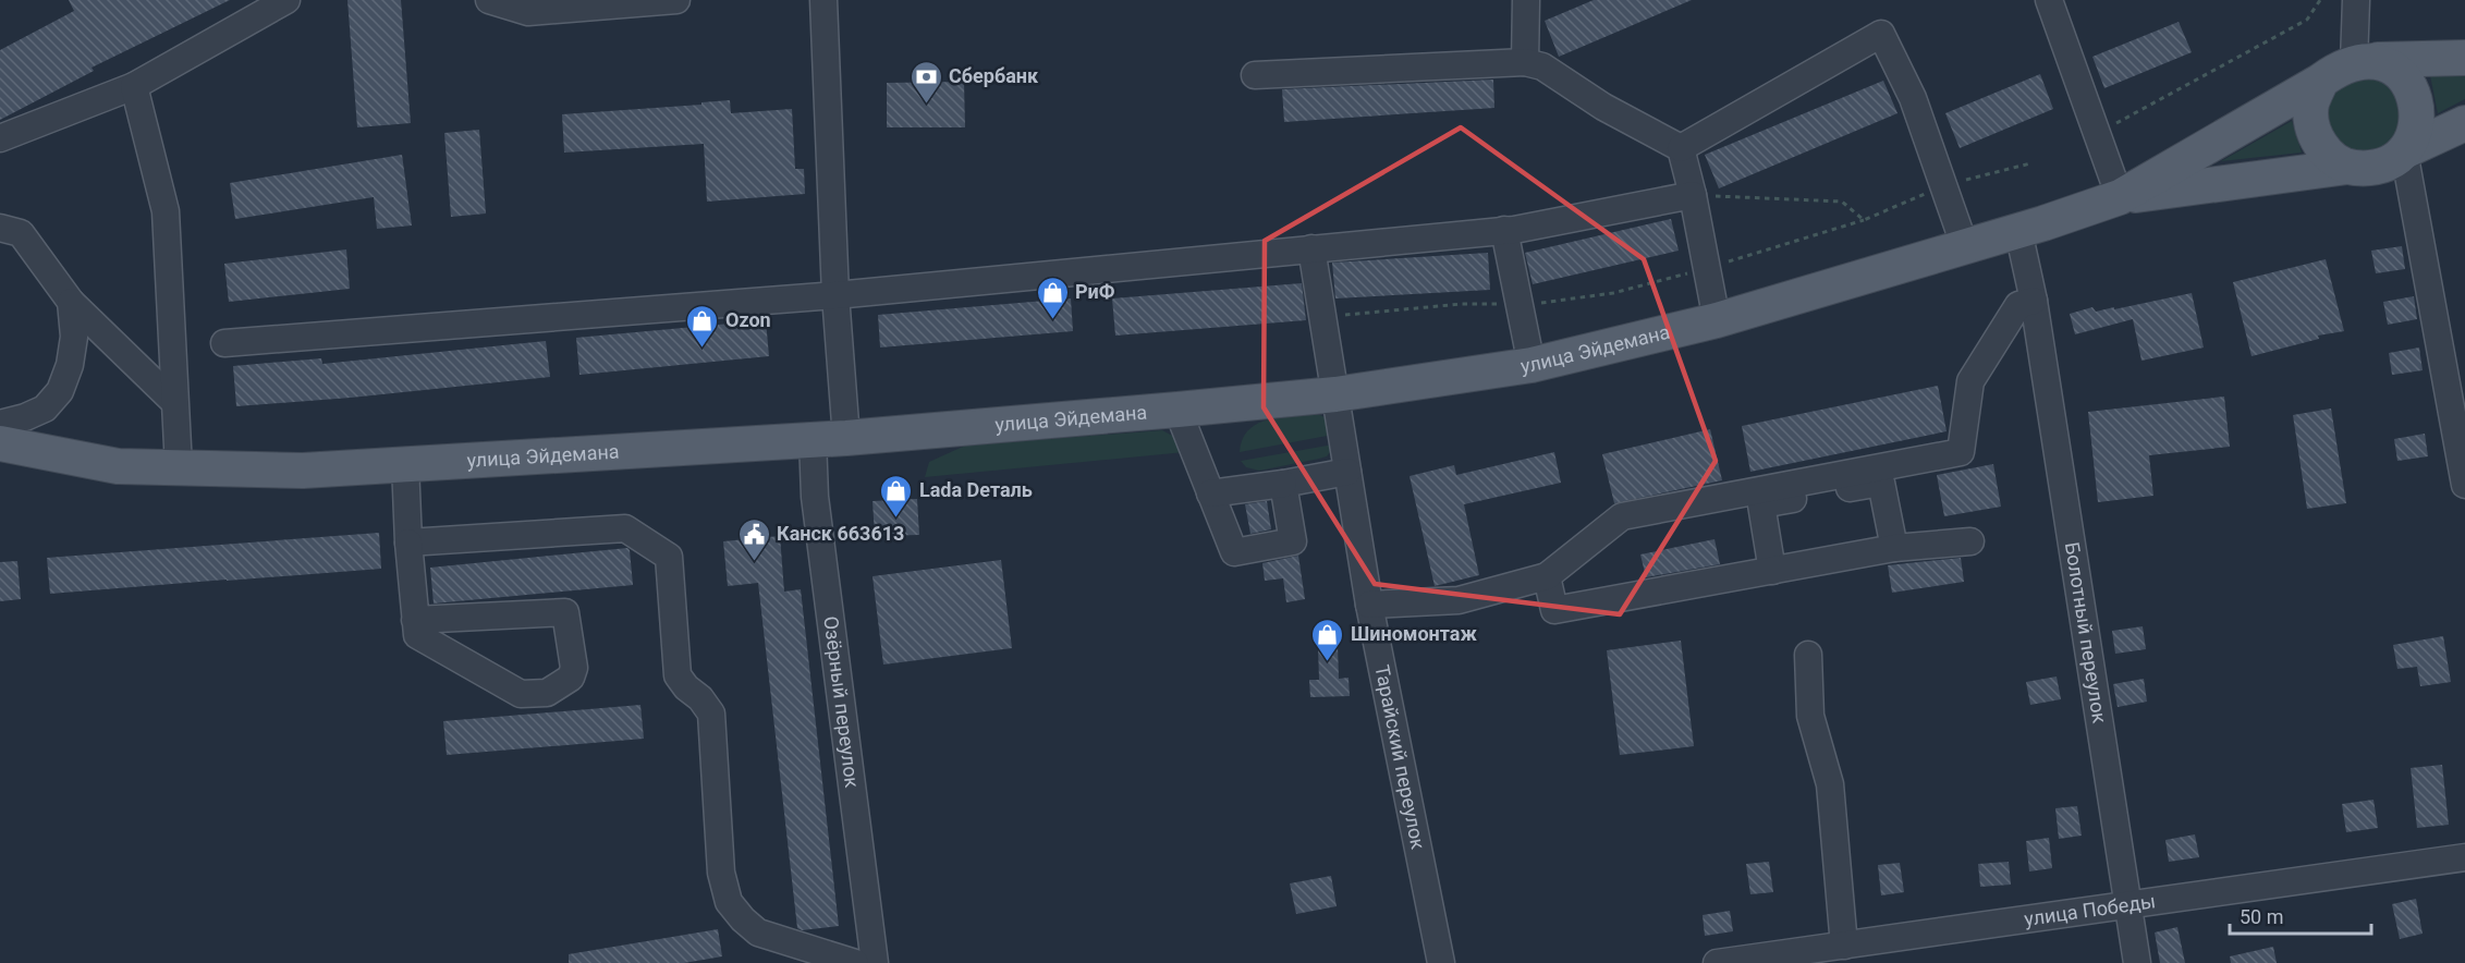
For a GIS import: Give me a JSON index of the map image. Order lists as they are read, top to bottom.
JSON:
{
  "streets": {
    "main road": ["улица Эйдемана"],
    "street": [
      "Болотный переулок",
      "Озёрный переулок",
      "Тарайский переулок",
      "улица Победы"
    ]
  },
  "crossings": [
    ["улица Эйдемана", "Болотный переулок"],
    ["улица Эйдемана", "Озёрный переулок"],
    ["улица Эйдемана", "Тарайский переулок"],
    ["Болотный переулок", "улица Победы"]
  ],
  "places": {
    "bank": ["Сбербанк"],
    "shop": [
      "РиФ",
      "Ozon",
      "Lada Dеталь",
      "Шиномонтаж"
    ],
    "public building": ["Канск 663613"]
  },
  "scale_bar": "50 m"
}
